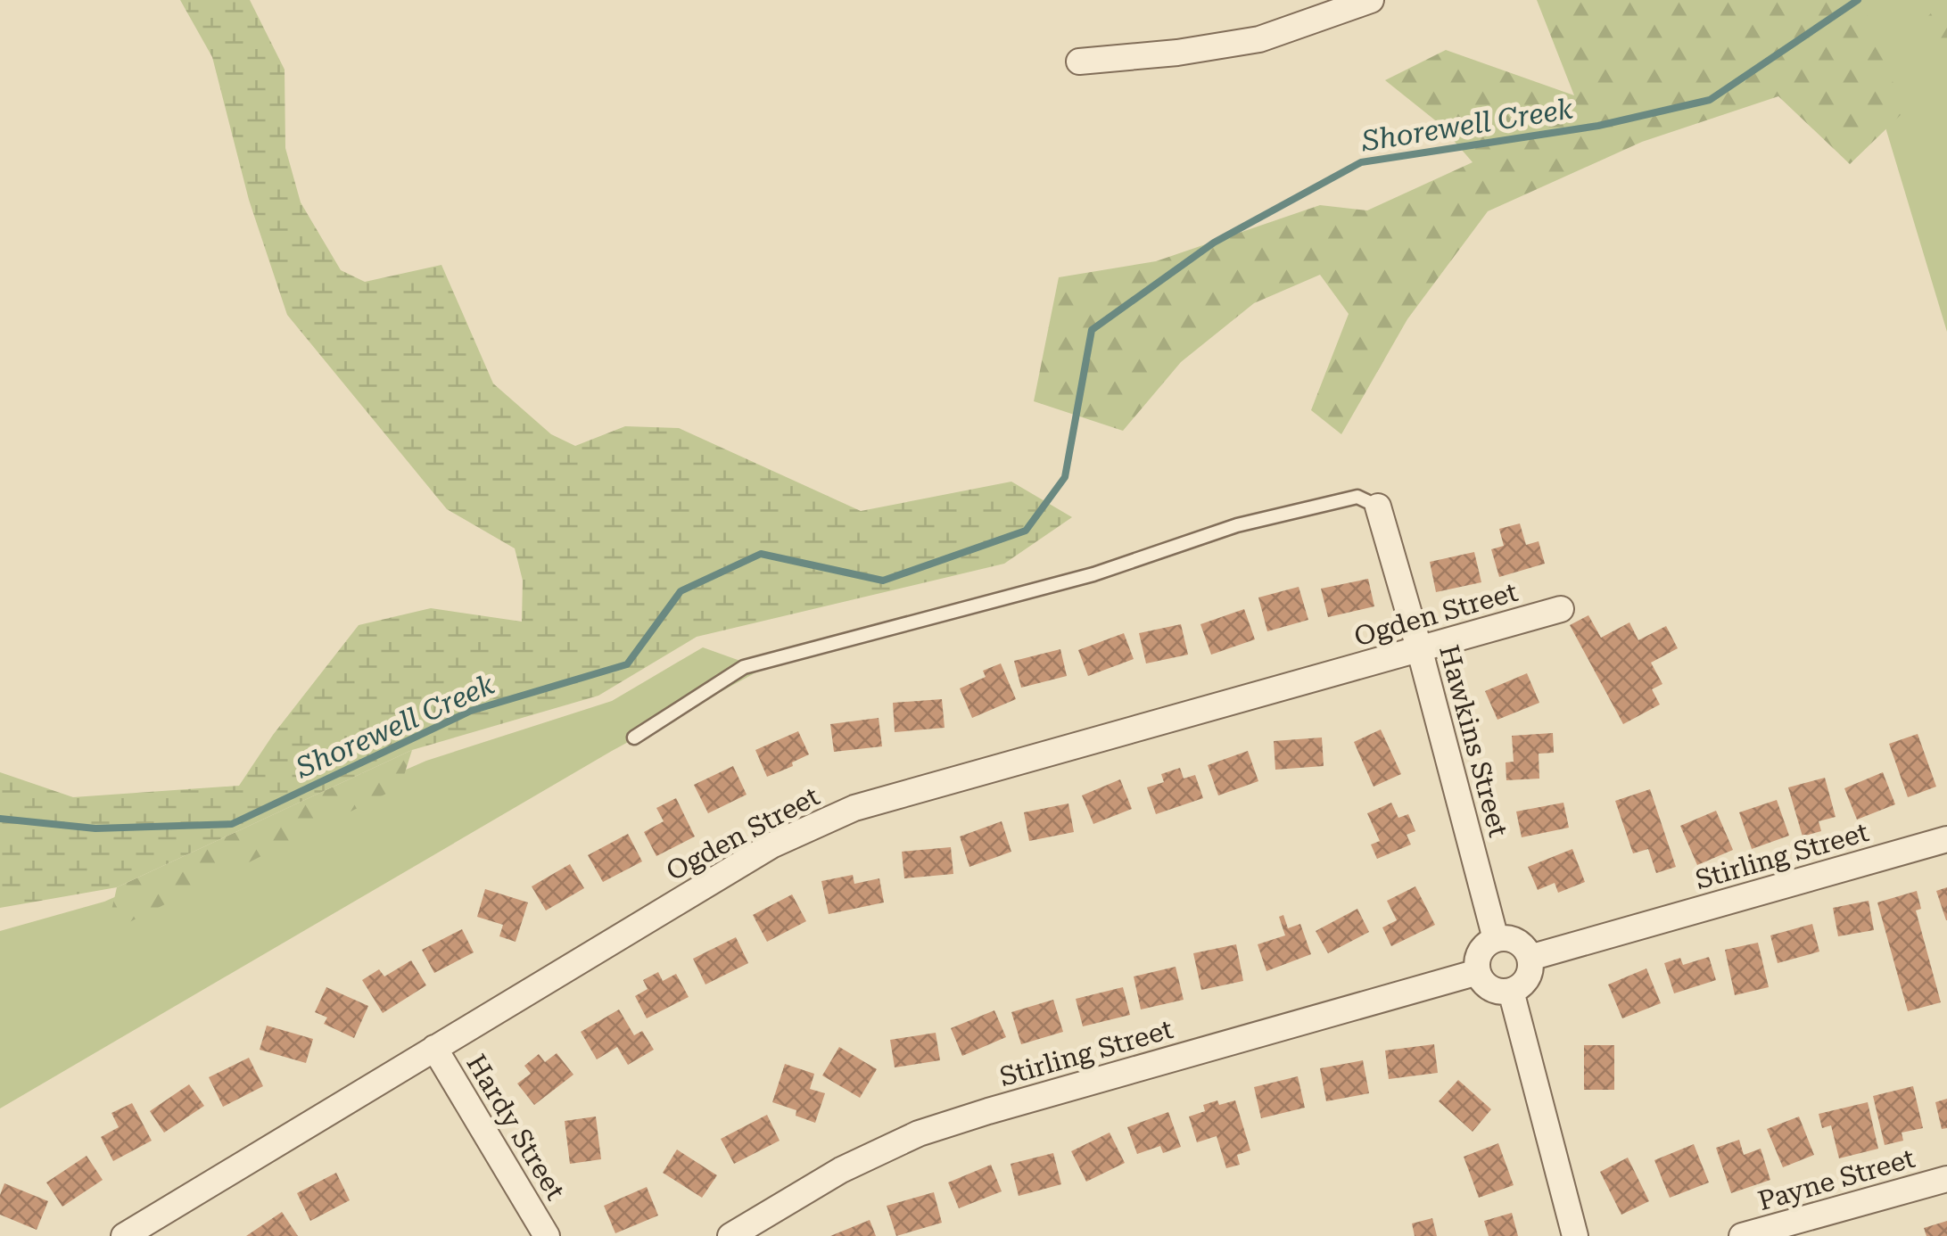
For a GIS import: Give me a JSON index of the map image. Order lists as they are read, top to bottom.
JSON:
{
  "streets": {
    "street": [
      "Ogden Street",
      "Hawkins Street",
      "Stirling Street",
      "Hardy Street",
      "Payne Street"
    ]
  },
  "crossings": [
    ["Ogden Street", "Hawkins Street"],
    ["Ogden Street", "Hardy Street"],
    ["Hawkins Street", "Stirling Street"]
  ],
  "water": ["Shorewell Creek"]
}
